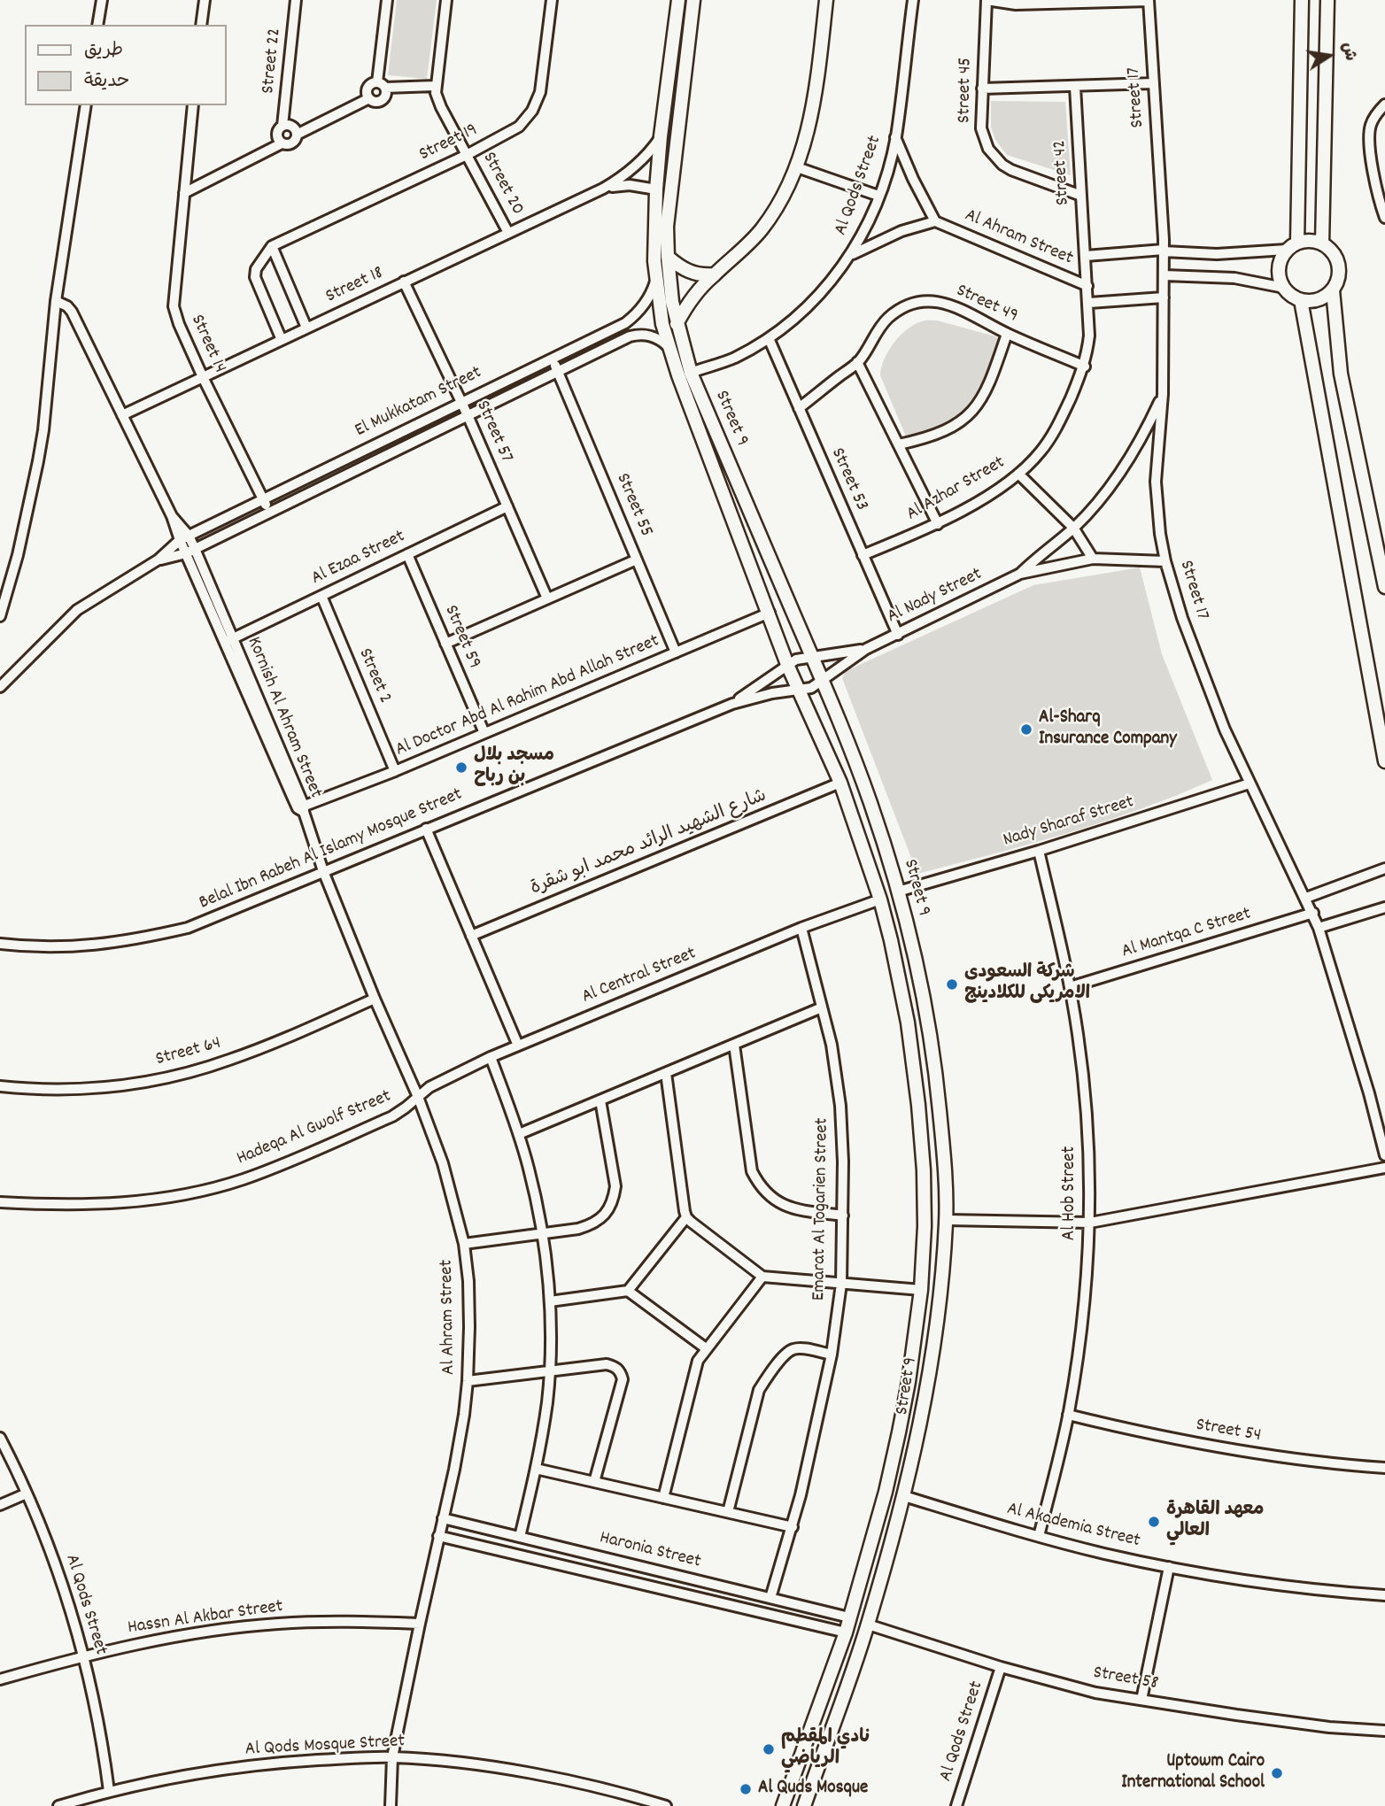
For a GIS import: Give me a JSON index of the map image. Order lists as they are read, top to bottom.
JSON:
{
  "streets": {
    "main road": ["Street 9"],
    "street": [
      "Street 22",
      "Street 45",
      "Street 17",
      "Street 19",
      "Street 42",
      "Street 20",
      "Al Qods Street",
      "Al Ahram Street",
      "Street 18",
      "Street 49",
      "Street 14",
      "El Mukkatam Street",
      "Street 57",
      "Street 53",
      "Al Azhar Street",
      "Street 55",
      "Al Ezaa Street",
      "Al Nady Street",
      "Street 59",
      "Street 2",
      "Al Doctor Abd Al Rahim Abd Allah Street",
      "Kornish Al Ahram Street",
      "Nady Sharaf Street",
      "شارع الشهيد الرائد محمد ابو شقرة",
      "Belal Ibn Rabeh Al Islamy Mosque Street",
      "Al Mantqa C Street",
      "Al Central Street",
      "Street 64",
      "Hadeqa Al Gwolf Street",
      "Al Hob Street",
      "Emarat Al Togarien Street",
      "Street 54",
      "Al Akademia Street",
      "Haronia Street",
      "Hassn Al Akbar Street",
      "Street 58",
      "Al Qods Mosque Street"
    ]
  },
  "crossings": [
    ["Street 45", "Street 42"],
    ["Street 17", "Al Nady Street"],
    ["Street 17", "Nady Sharaf Street"],
    ["Street 17", "Al Mantqa C Street"],
    ["Street 19", "Street 20"],
    ["Street 42", "Al Azhar Street"],
    ["Street 20", "Street 18"],
    ["Al Qods Street", "Al Ahram Street"],
    ["Al Qods Street", "Street 9"],
    ["Al Qods Street", "Street 53"],
    ["Al Qods Street", "Hassn Al Akbar Street"],
    ["Al Qods Street", "Street 58"],
    ["Al Qods Street", "Al Qods Mosque Street"],
    ["Al Ahram Street", "Al Azhar Street"],
    ["Al Ahram Street", "Al Doctor Abd Al Rahim Abd Allah Street"],
    ["Al Ahram Street", "Kornish Al Ahram Street"],
    ["Al Ahram Street", "Belal Ibn Rabeh Al Islamy Mosque Street"],
    ["Al Ahram Street", "Al Central Street"],
    ["Al Ahram Street", "Street 64"],
    ["Al Ahram Street", "Hadeqa Al Gwolf Street"],
    ["Al Ahram Street", "Haronia Street"],
    ["Al Ahram Street", "Hassn Al Akbar Street"],
    ["Al Ahram Street", "Al Qods Mosque Street"],
    ["Street 18", "Street 14"],
    ["Street 18", "Street 9"],
    ["Street 18", "Street 57"],
    ["Street 18", "Kornish Al Ahram Street"],
    ["Street 49", "Street 53"],
    ["Street 49", "Al Azhar Street"],
    ["Street 14", "El Mukkatam Street"],
    ["El Mukkatam Street", "Street 9"],
    ["El Mukkatam Street", "Street 57"],
    ["El Mukkatam Street", "Street 55"],
    ["El Mukkatam Street", "Kornish Al Ahram Street"],
    ["Street 9", "Al Nady Street"],
    ["Street 9", "Al Doctor Abd Al Rahim Abd Allah Street"],
    ["Street 9", "Nady Sharaf Street"],
    ["Street 9", "شارع الشهيد الرائد محمد ابو شقرة"],
    ["Street 9", "Belal Ibn Rabeh Al Islamy Mosque Street"],
    ["Street 9", "Al Central Street"],
    ["Street 9", "Al Akademia Street"],
    ["Street 9", "Haronia Street"],
    ["Street 9", "Street 58"],
    ["Street 57", "Al Ezaa Street"],
    ["Street 53", "Al Azhar Street"],
    ["Street 53", "Al Nady Street"],
    ["Street 55", "Al Doctor Abd Al Rahim Abd Allah Street"],
    ["Al Ezaa Street", "Street 59"],
    ["Al Ezaa Street", "Street 2"],
    ["Al Ezaa Street", "Kornish Al Ahram Street"],
    ["Al Nady Street", "Belal Ibn Rabeh Al Islamy Mosque Street"],
    ["Street 59", "Al Doctor Abd Al Rahim Abd Allah Street"],
    ["Street 2", "Al Doctor Abd Al Rahim Abd Allah Street"],
    ["Al Doctor Abd Al Rahim Abd Allah Street", "Kornish Al Ahram Street"],
    ["Nady Sharaf Street", "Al Hob Street"],
    ["Al Mantqa C Street", "Al Hob Street"],
    ["Al Central Street", "Hadeqa Al Gwolf Street"],
    ["Al Central Street", "Emarat Al Togarien Street"],
    ["Al Hob Street", "Street 54"],
    ["Al Hob Street", "Al Akademia Street"],
    ["Emarat Al Togarien Street", "Haronia Street"]
  ],
  "places": [
    "Al-Sharq Insurance Company",
    "مسجد بلال بن رباح",
    "شركة السعودى الامريكى للكلادينج",
    "معهد القاهرة العالي",
    "نادي المقطم الرياضي",
    "Uptowm Cairo International School",
    "Al Quds Mosque"
  ],
  "legend": ["طريق", "حديقة"],
  "north": "right"
}
